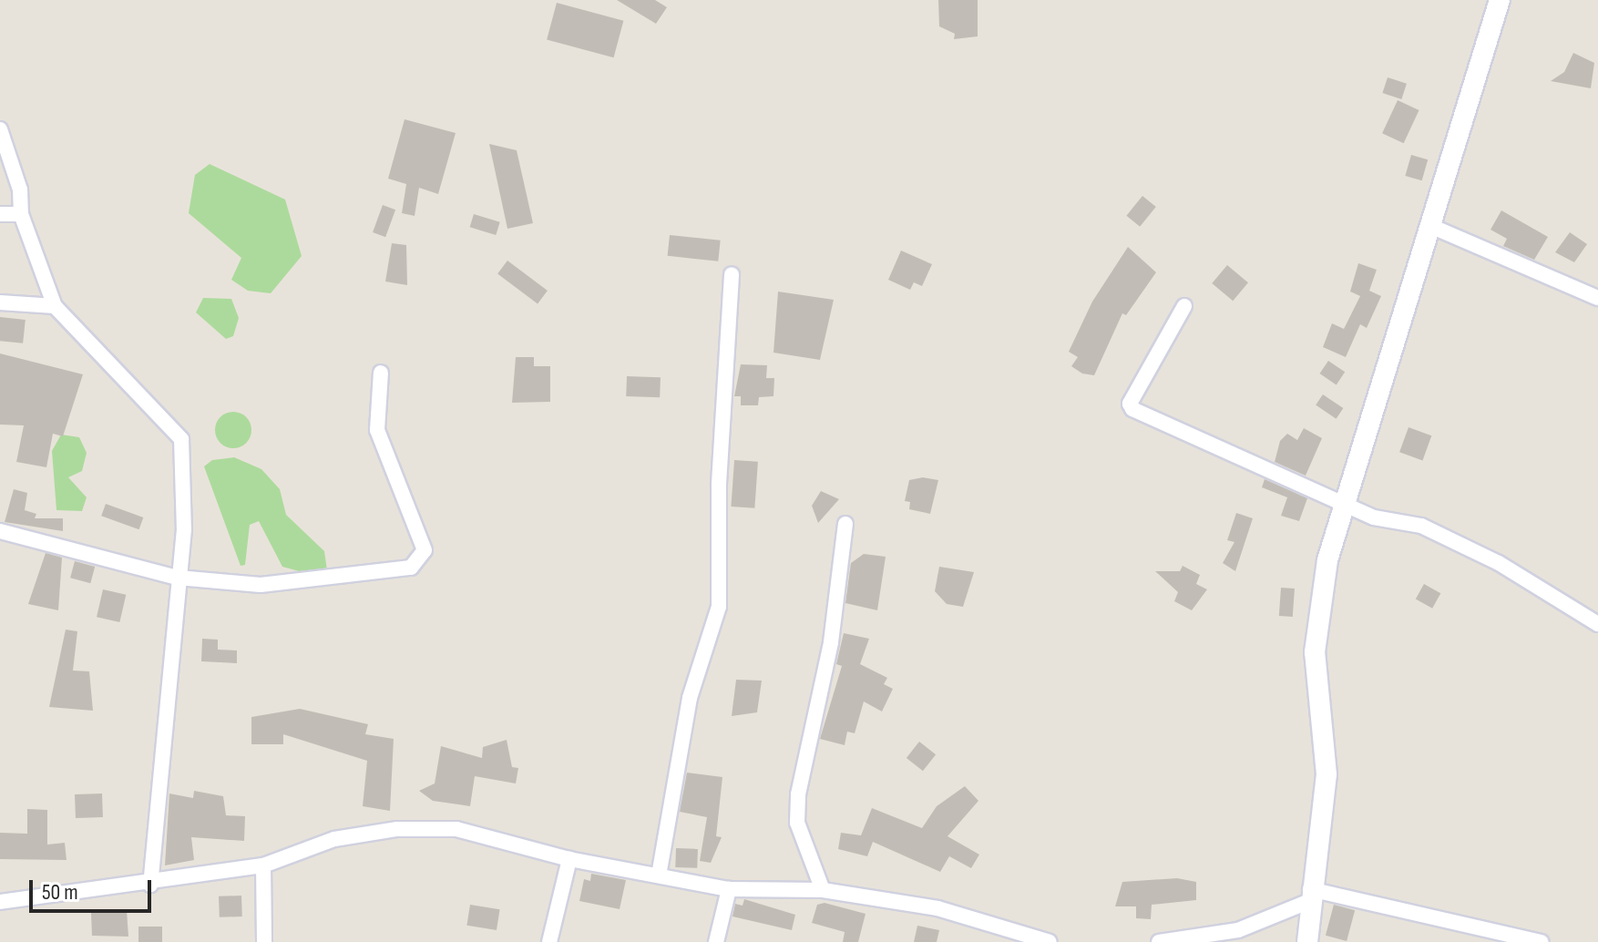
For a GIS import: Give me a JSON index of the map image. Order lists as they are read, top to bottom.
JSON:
{
  "scale_bar": "50 m"
}
